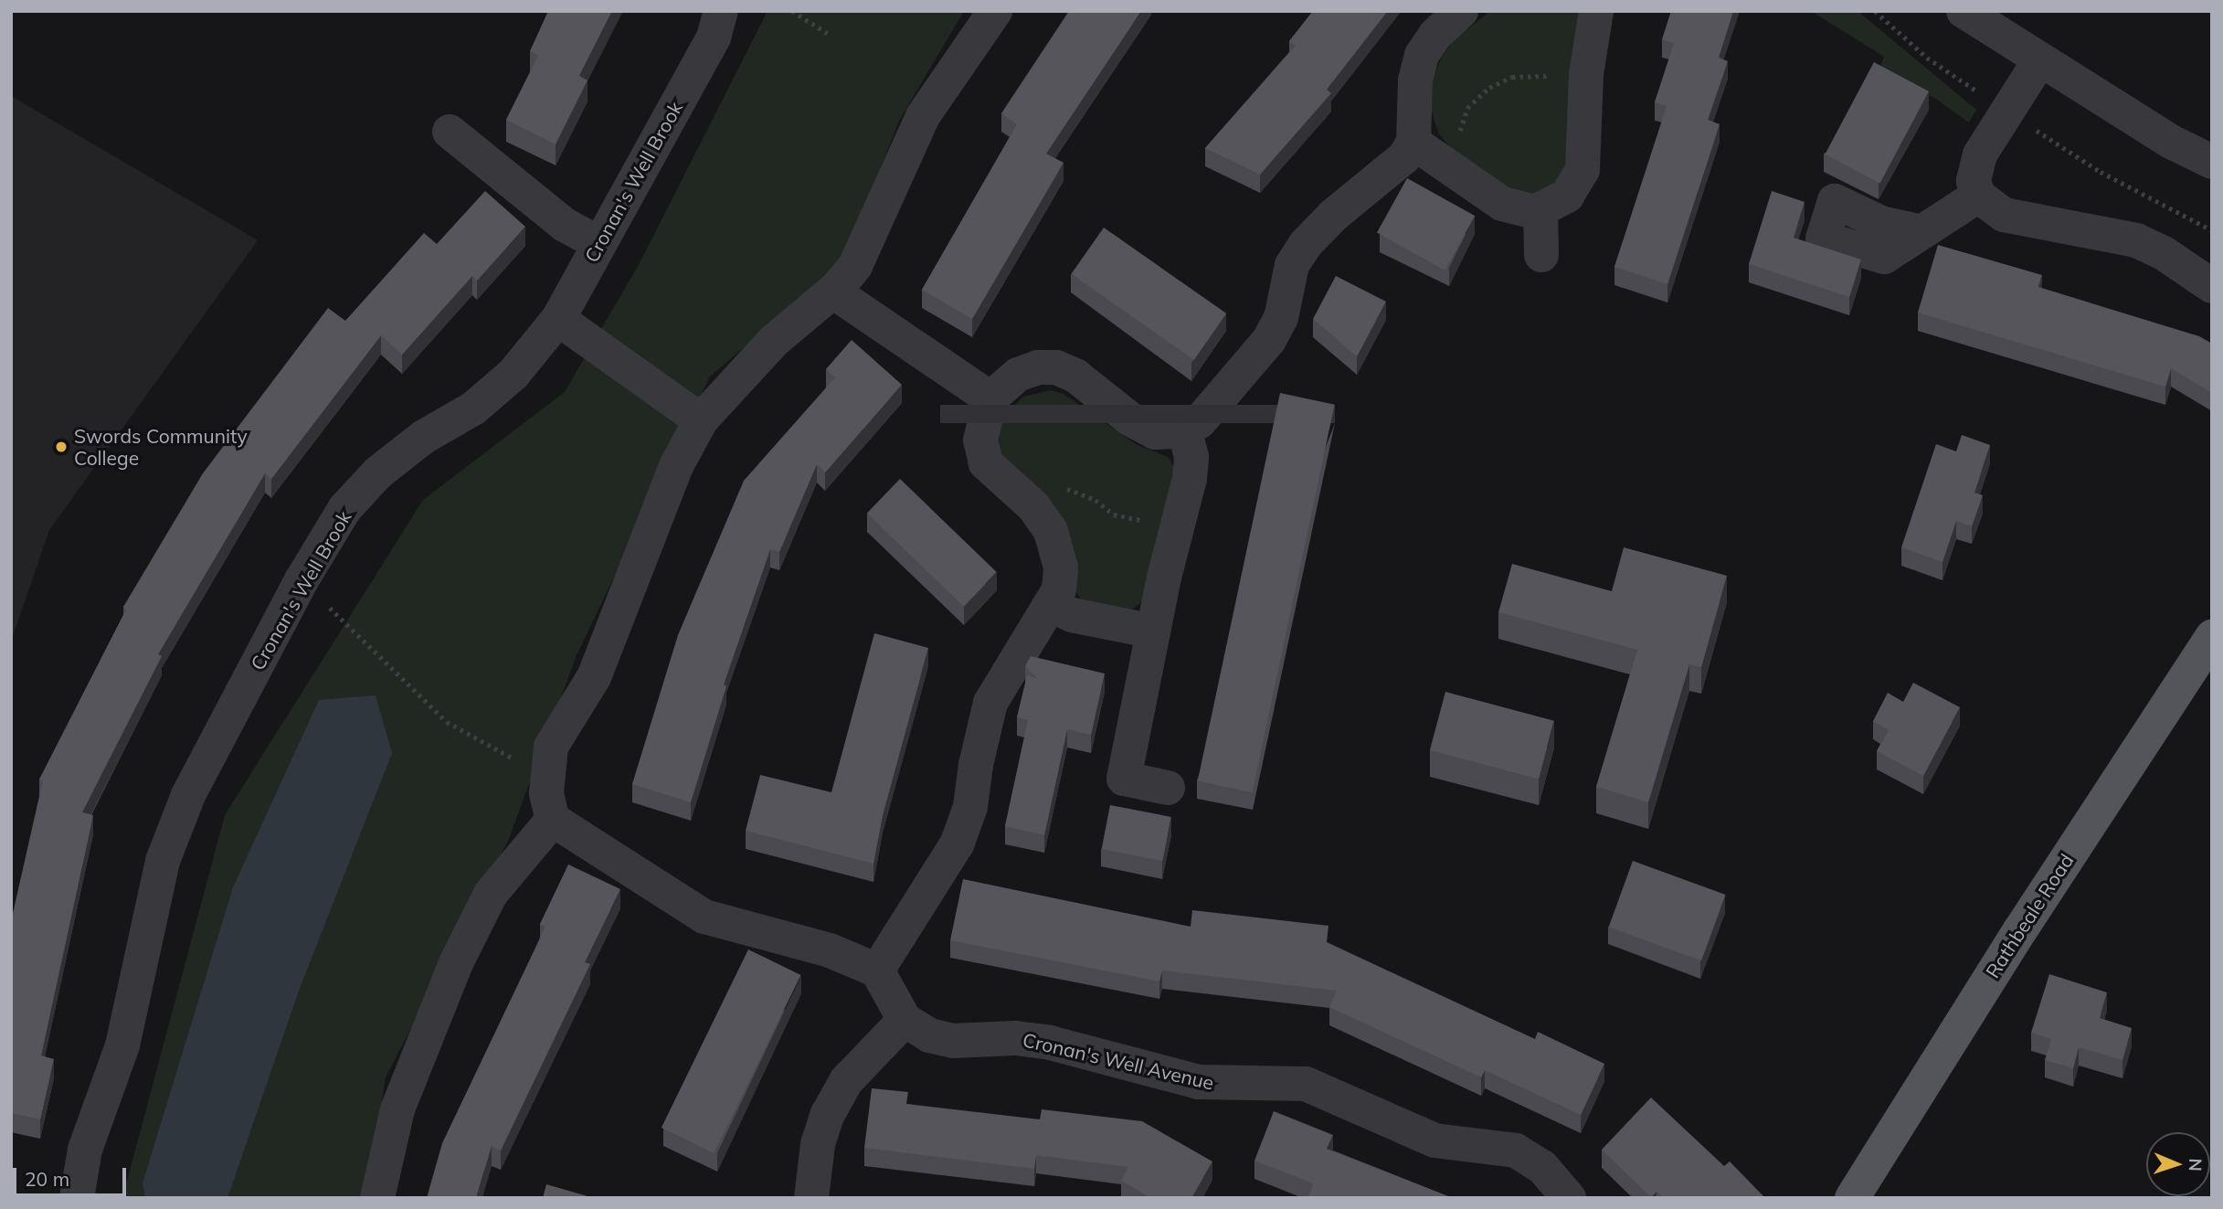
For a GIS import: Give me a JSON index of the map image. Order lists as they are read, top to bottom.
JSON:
{
  "streets": {
    "main road": ["Rathbeale Road"],
    "street": ["Cronan's Well Brook", "Cronan's Well Avenue"]
  },
  "places": ["Swords Community College"],
  "scale_bar": "20 m",
  "north": "right"
}
